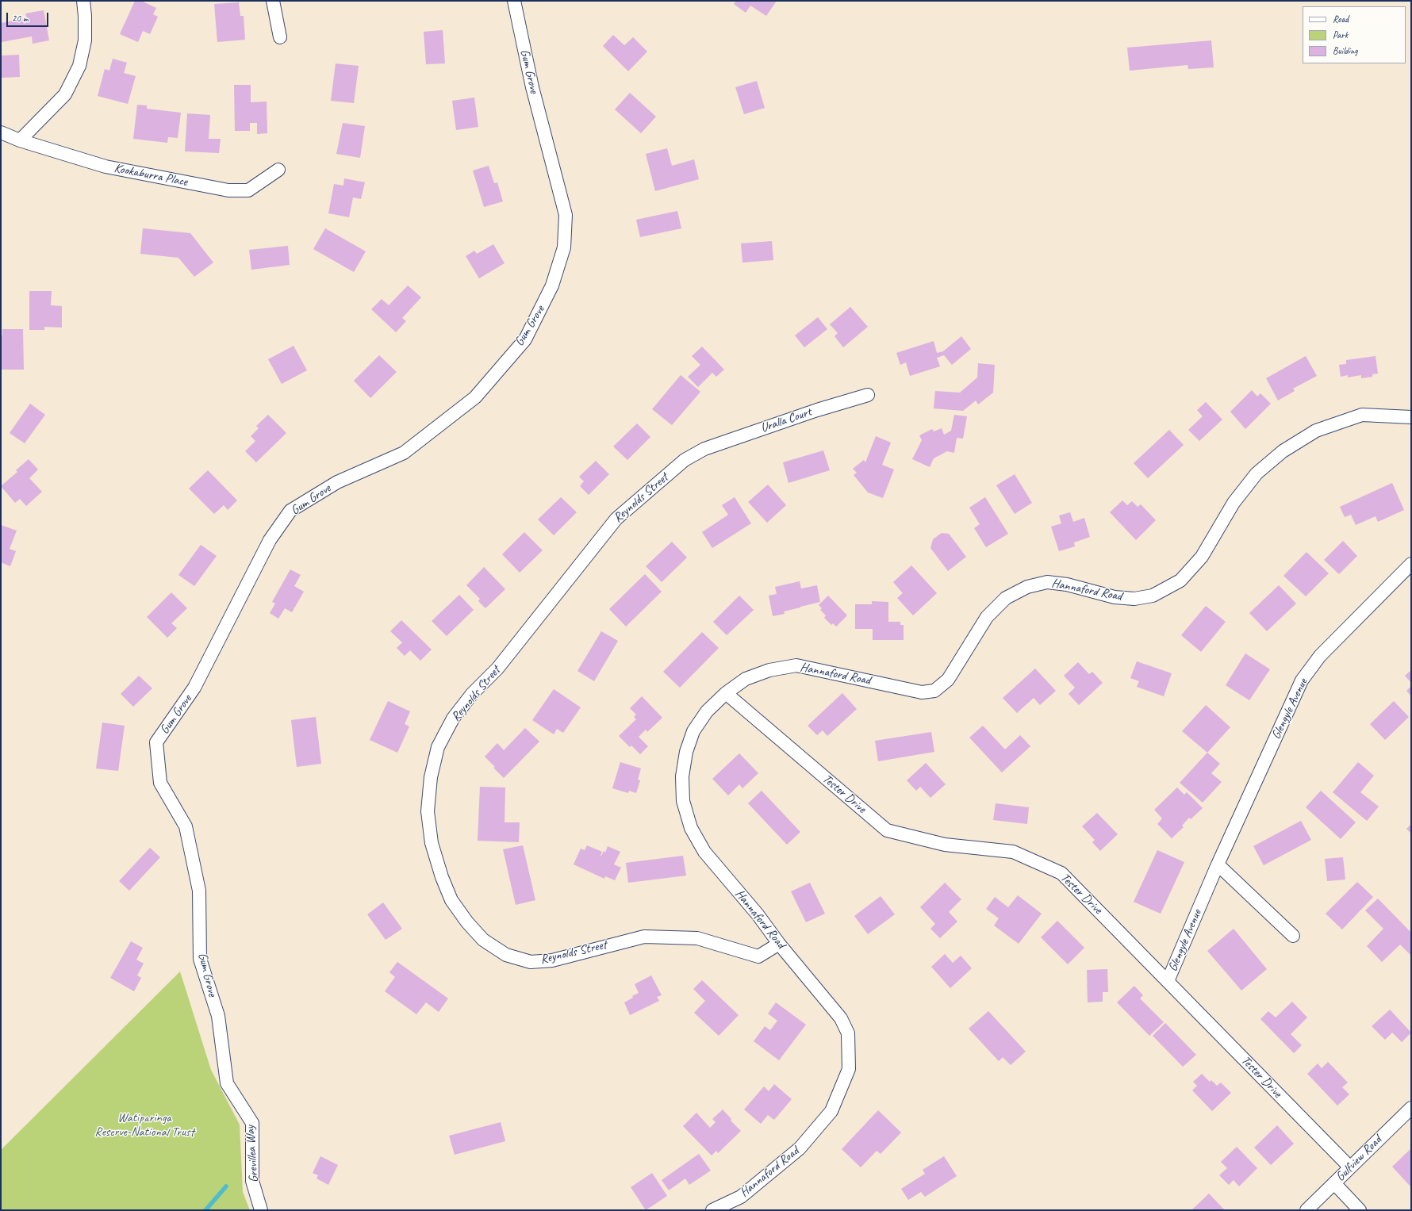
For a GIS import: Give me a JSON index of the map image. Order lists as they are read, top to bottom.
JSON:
{
  "streets": {
    "street": [
      "Gum Grove",
      "Kookaburra Place",
      "Uralla Court",
      "Reynolds Street",
      "Hannaford Road",
      "Glengyle Avenue",
      "Tester Drive",
      "Grevillea Way",
      "Gulfview Road"
    ]
  },
  "crossings": [
    ["Gum Grove", "Grevillea Way"],
    ["Uralla Court", "Reynolds Street"],
    ["Reynolds Street", "Hannaford Road"],
    ["Hannaford Road", "Tester Drive"],
    ["Glengyle Avenue", "Tester Drive"],
    ["Tester Drive", "Gulfview Road"]
  ],
  "parks": ["Watiparinga Reserve-National Trust"],
  "legend": ["Road", "Park", "Building"],
  "scale_bar": "20 m"
}
